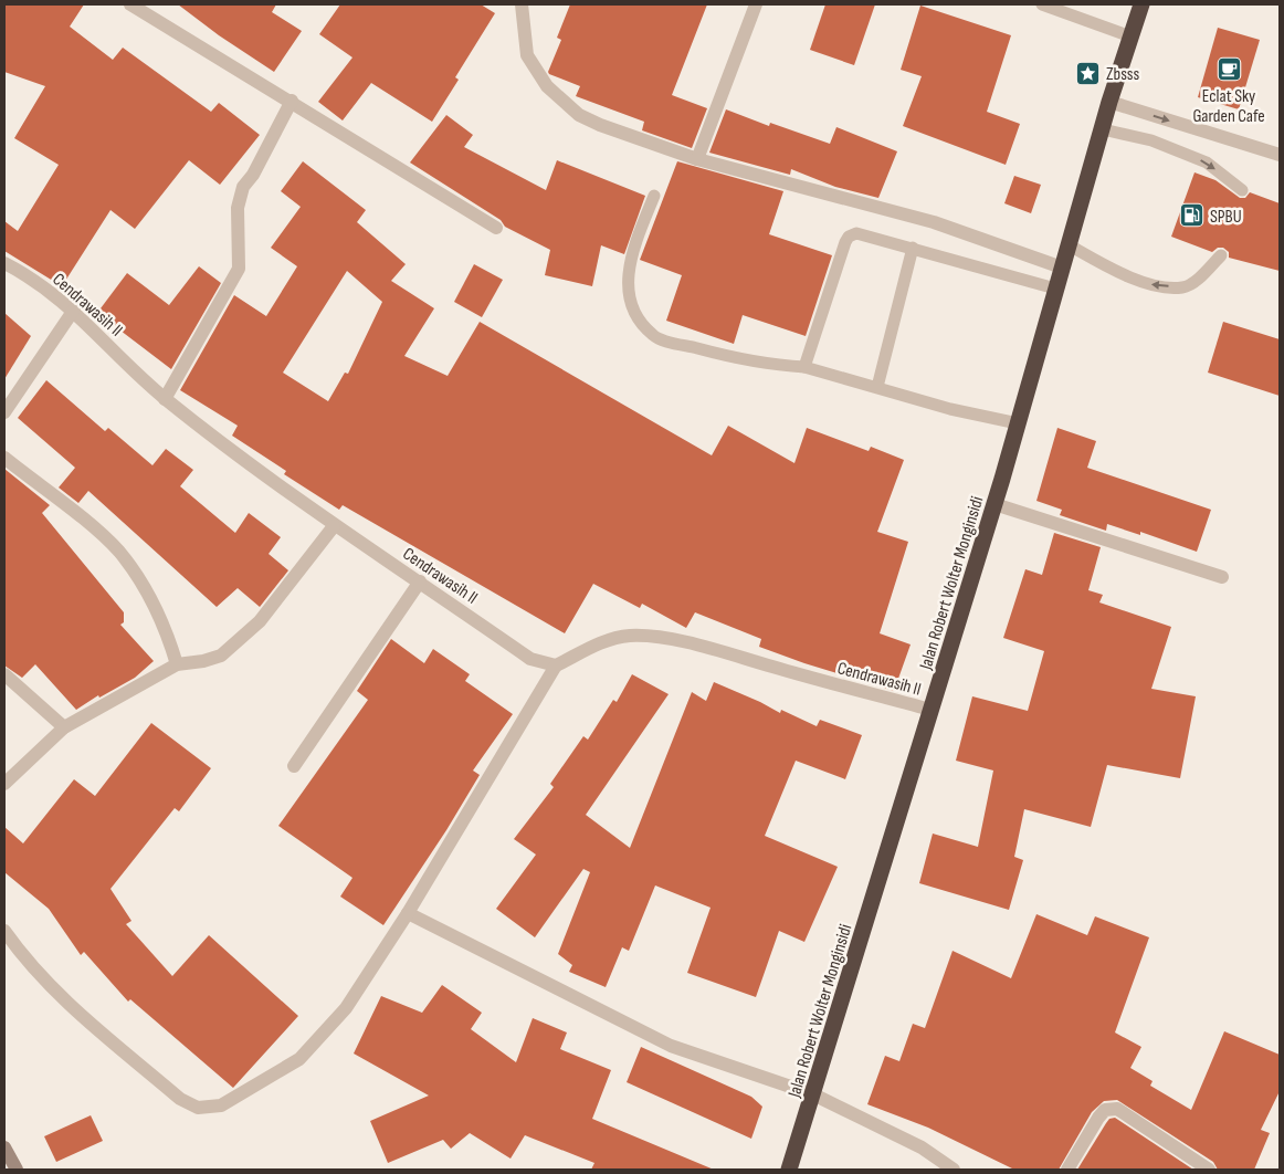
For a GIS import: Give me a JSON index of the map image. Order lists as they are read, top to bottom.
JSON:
{
  "streets": {
    "highway": ["Jalan Robert Wolter Monginsidi"],
    "street": ["Cendrawasih II"]
  },
  "crossings": [
    ["Cendrawasih II", "Jalan Robert Wolter Monginsidi"]
  ],
  "places": {
    "cafe": ["Eclat Sky Garden Cafe"],
    "place": ["Zbsss"],
    "fuel station": ["SPBU"]
  }
}
